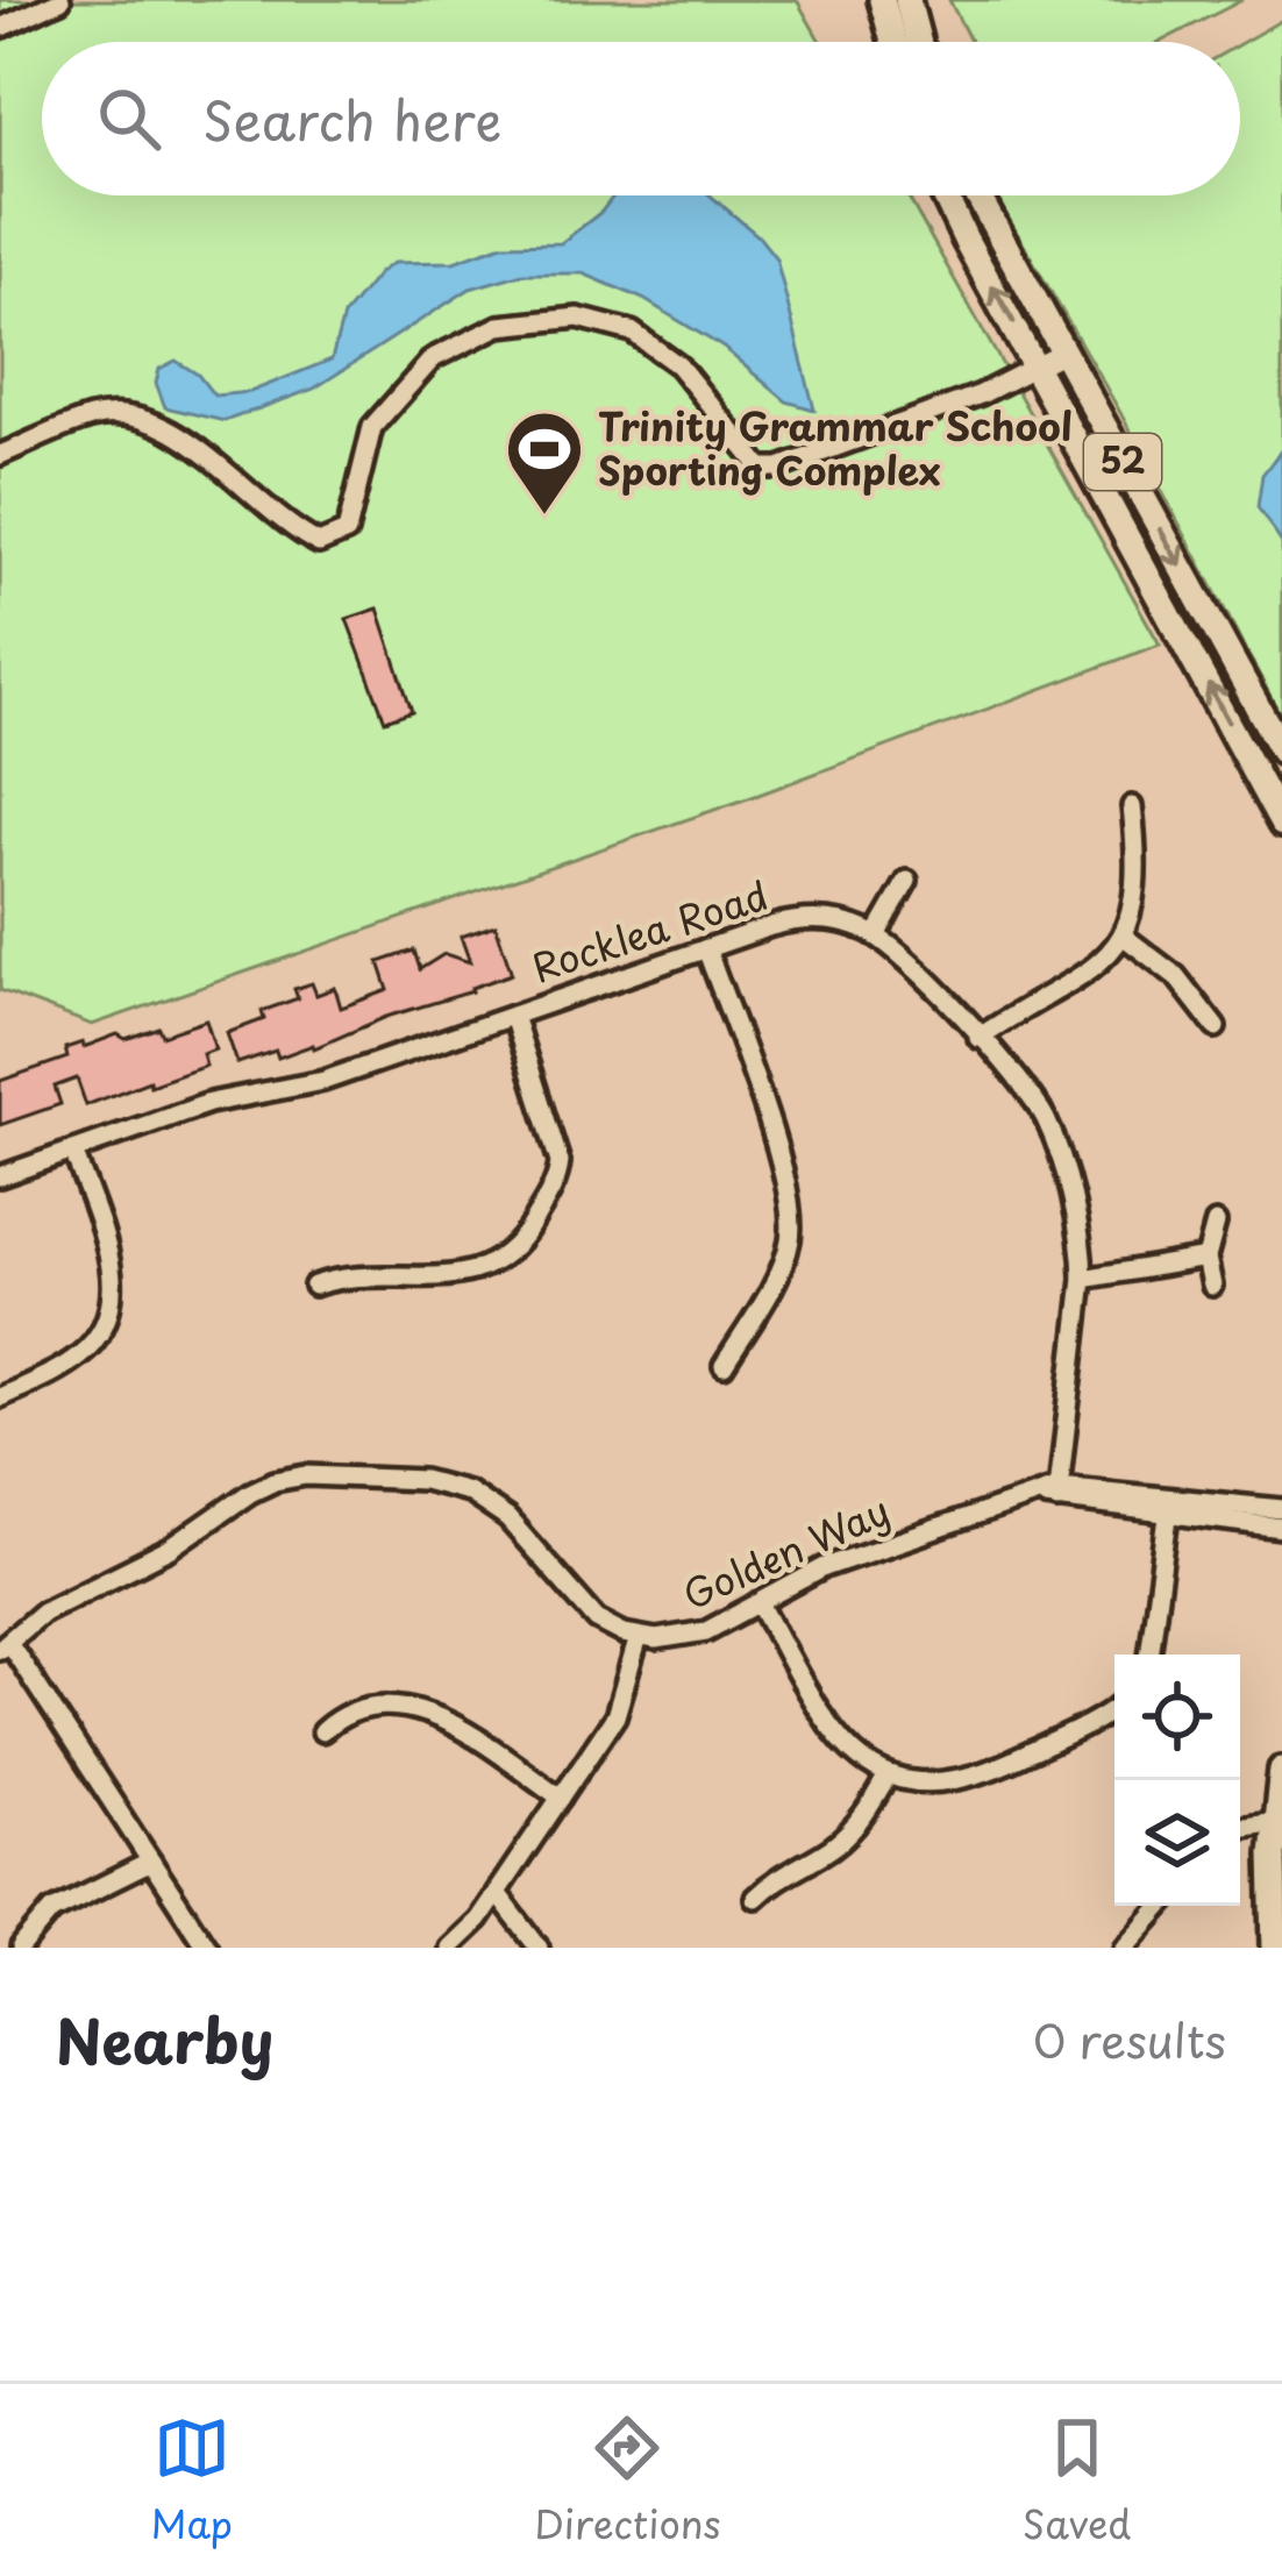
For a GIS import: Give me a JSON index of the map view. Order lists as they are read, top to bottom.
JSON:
{
  "streets": {
    "highway": ["52"],
    "street": ["Rocklea Road", "Golden Way"]
  },
  "crossings": [
    ["Rocklea Road", "Golden Way"]
  ],
  "places": {
    "sports": ["Trinity Grammar School Sporting Complex"]
  },
  "page": {
    "search": "Search here",
    "heading": ["Nearby", "0 results"],
    "nav": ["Map", "Directions", "Saved"]
  }
}
